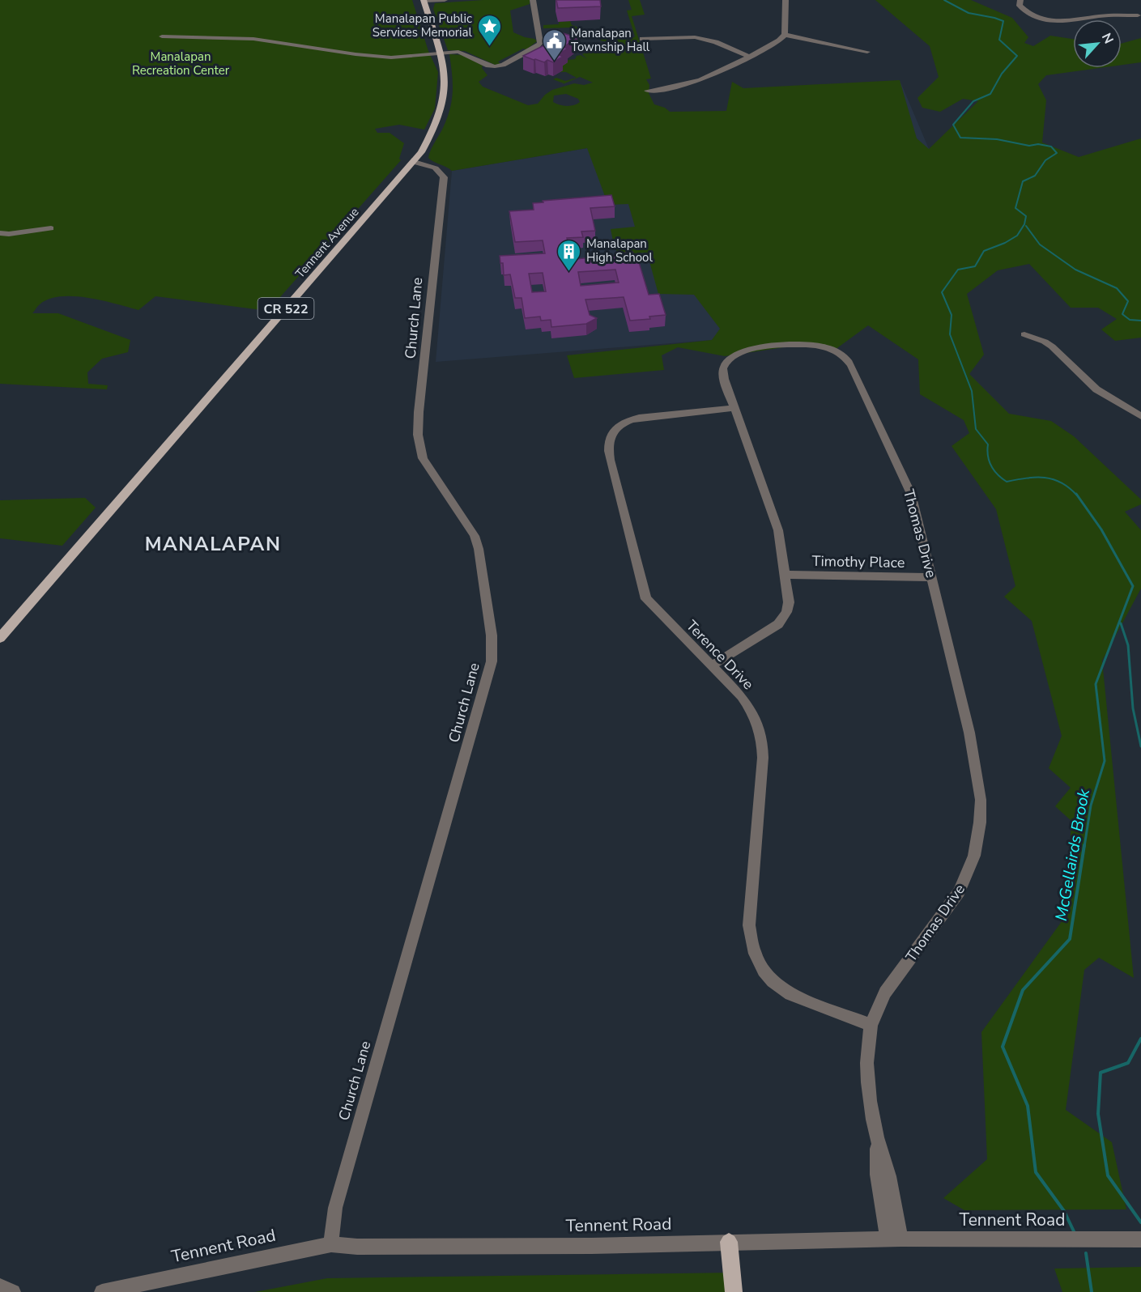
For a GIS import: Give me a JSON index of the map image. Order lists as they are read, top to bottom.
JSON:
{
  "streets": {
    "main road": ["Tennent Avenue", "CR 522"],
    "street": [
      "Church Lane",
      "Thomas Drive",
      "Timothy Place",
      "Terence Drive",
      "Tennent Road"
    ]
  },
  "crossings": [
    ["Tennent Avenue", "Church Lane"],
    ["Church Lane", "Tennent Road"],
    ["Thomas Drive", "Timothy Place"],
    ["Thomas Drive", "Terence Drive"],
    ["Thomas Drive", "Tennent Road"]
  ],
  "districts": ["MANALAPAN"],
  "water": ["McGellairds Brook"],
  "parks": ["Manalapan Recreation Center"],
  "places": {
    "place": ["Manalapan Public Services Memorial"],
    "public building": ["Manalapan Township Hall"],
    "building": ["Manalapan High School"]
  },
  "north": "top right"
}
